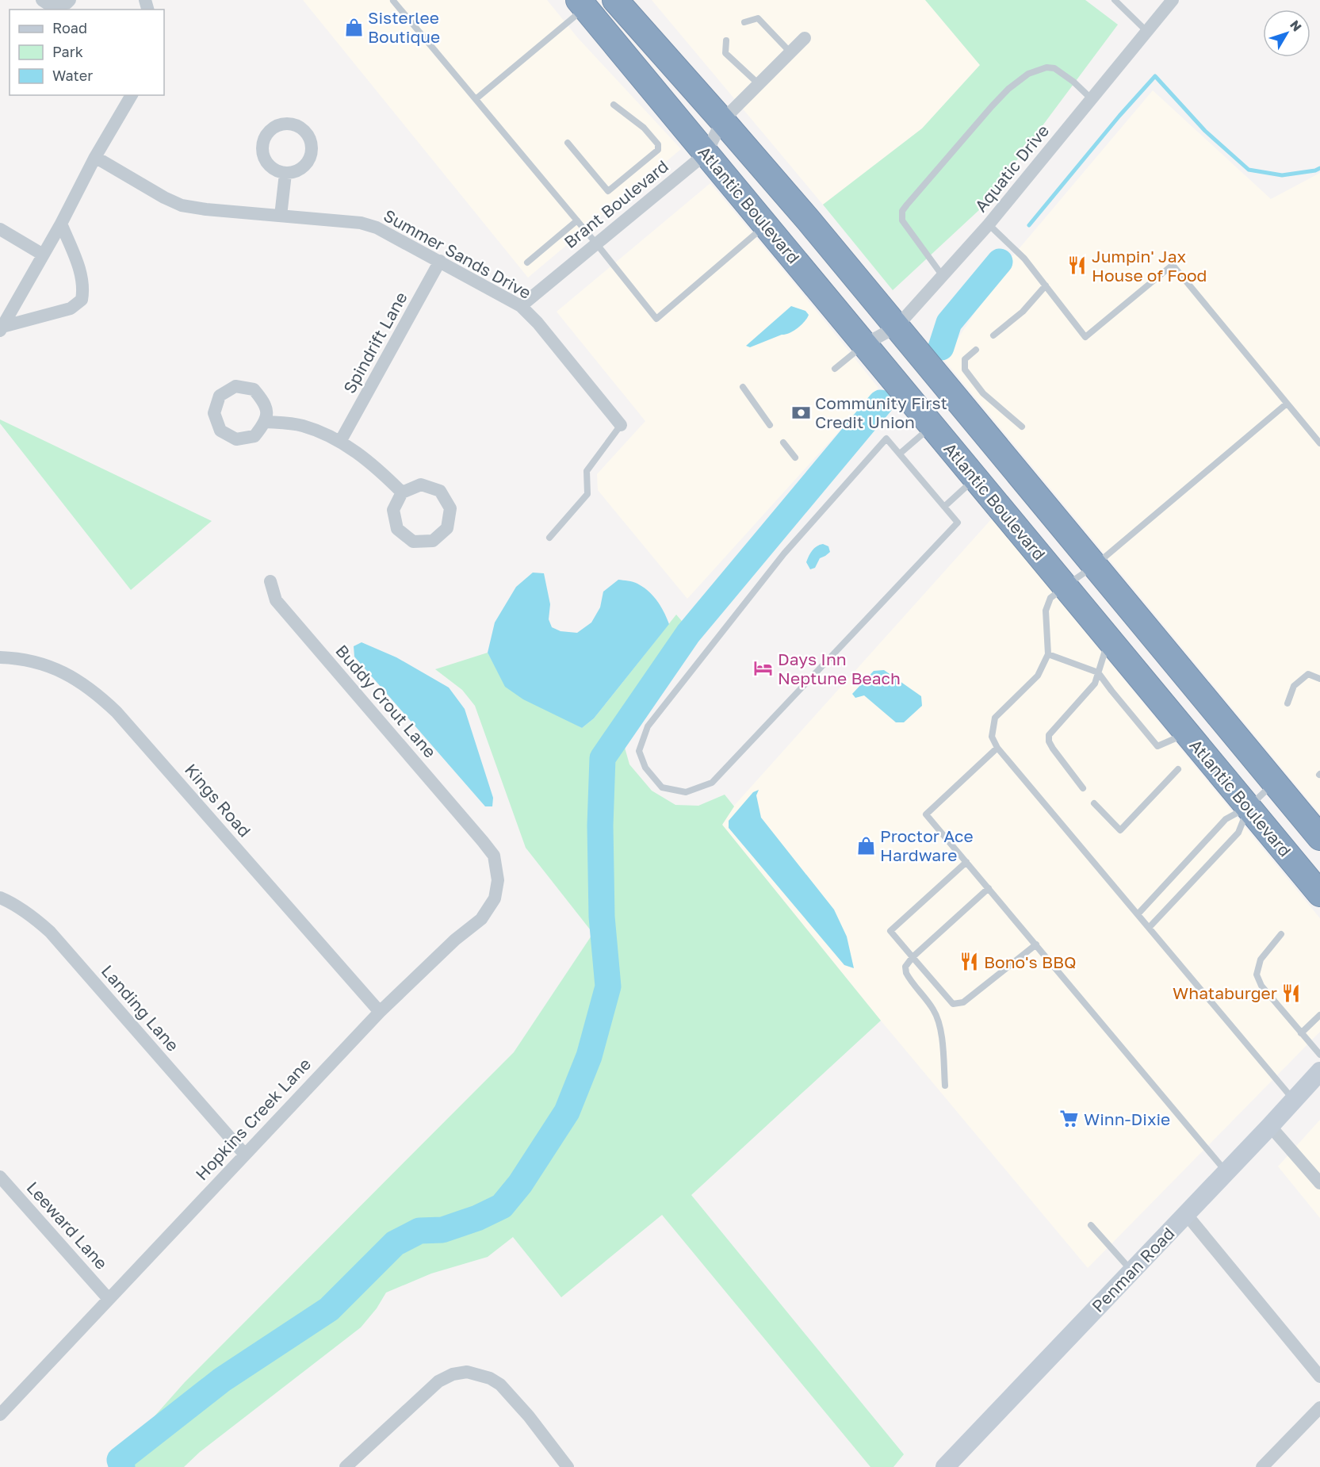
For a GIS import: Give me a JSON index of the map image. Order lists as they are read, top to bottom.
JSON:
{
  "streets": {
    "highway": ["Atlantic Boulevard"],
    "street": [
      "Aquatic Drive",
      "Brant Boulevard",
      "Summer Sands Drive",
      "Spindrift Lane",
      "Buddy Crout Lane",
      "Kings Road",
      "Landing Lane",
      "Hopkins Creek Lane",
      "Leeward Lane",
      "Penman Road"
    ]
  },
  "crossings": [
    ["Aquatic Drive", "Atlantic Boulevard"],
    ["Brant Boulevard", "Atlantic Boulevard"],
    ["Brant Boulevard", "Summer Sands Drive"],
    ["Summer Sands Drive", "Spindrift Lane"],
    ["Buddy Crout Lane", "Hopkins Creek Lane"],
    ["Kings Road", "Hopkins Creek Lane"],
    ["Landing Lane", "Hopkins Creek Lane"],
    ["Hopkins Creek Lane", "Leeward Lane"]
  ],
  "places": {
    "shop": ["Sisterlee Boutique", "Proctor Ace Hardware"],
    "restaurant": ["Jumpin' Jax House of Food", "Bono's BBQ", "Whataburger"],
    "bank": ["Community First Credit Union"],
    "hotel": ["Days Inn Neptune Beach"],
    "supermarket": ["Winn-Dixie"]
  },
  "legend": ["Road", "Park", "Water"],
  "north": "top right"
}
